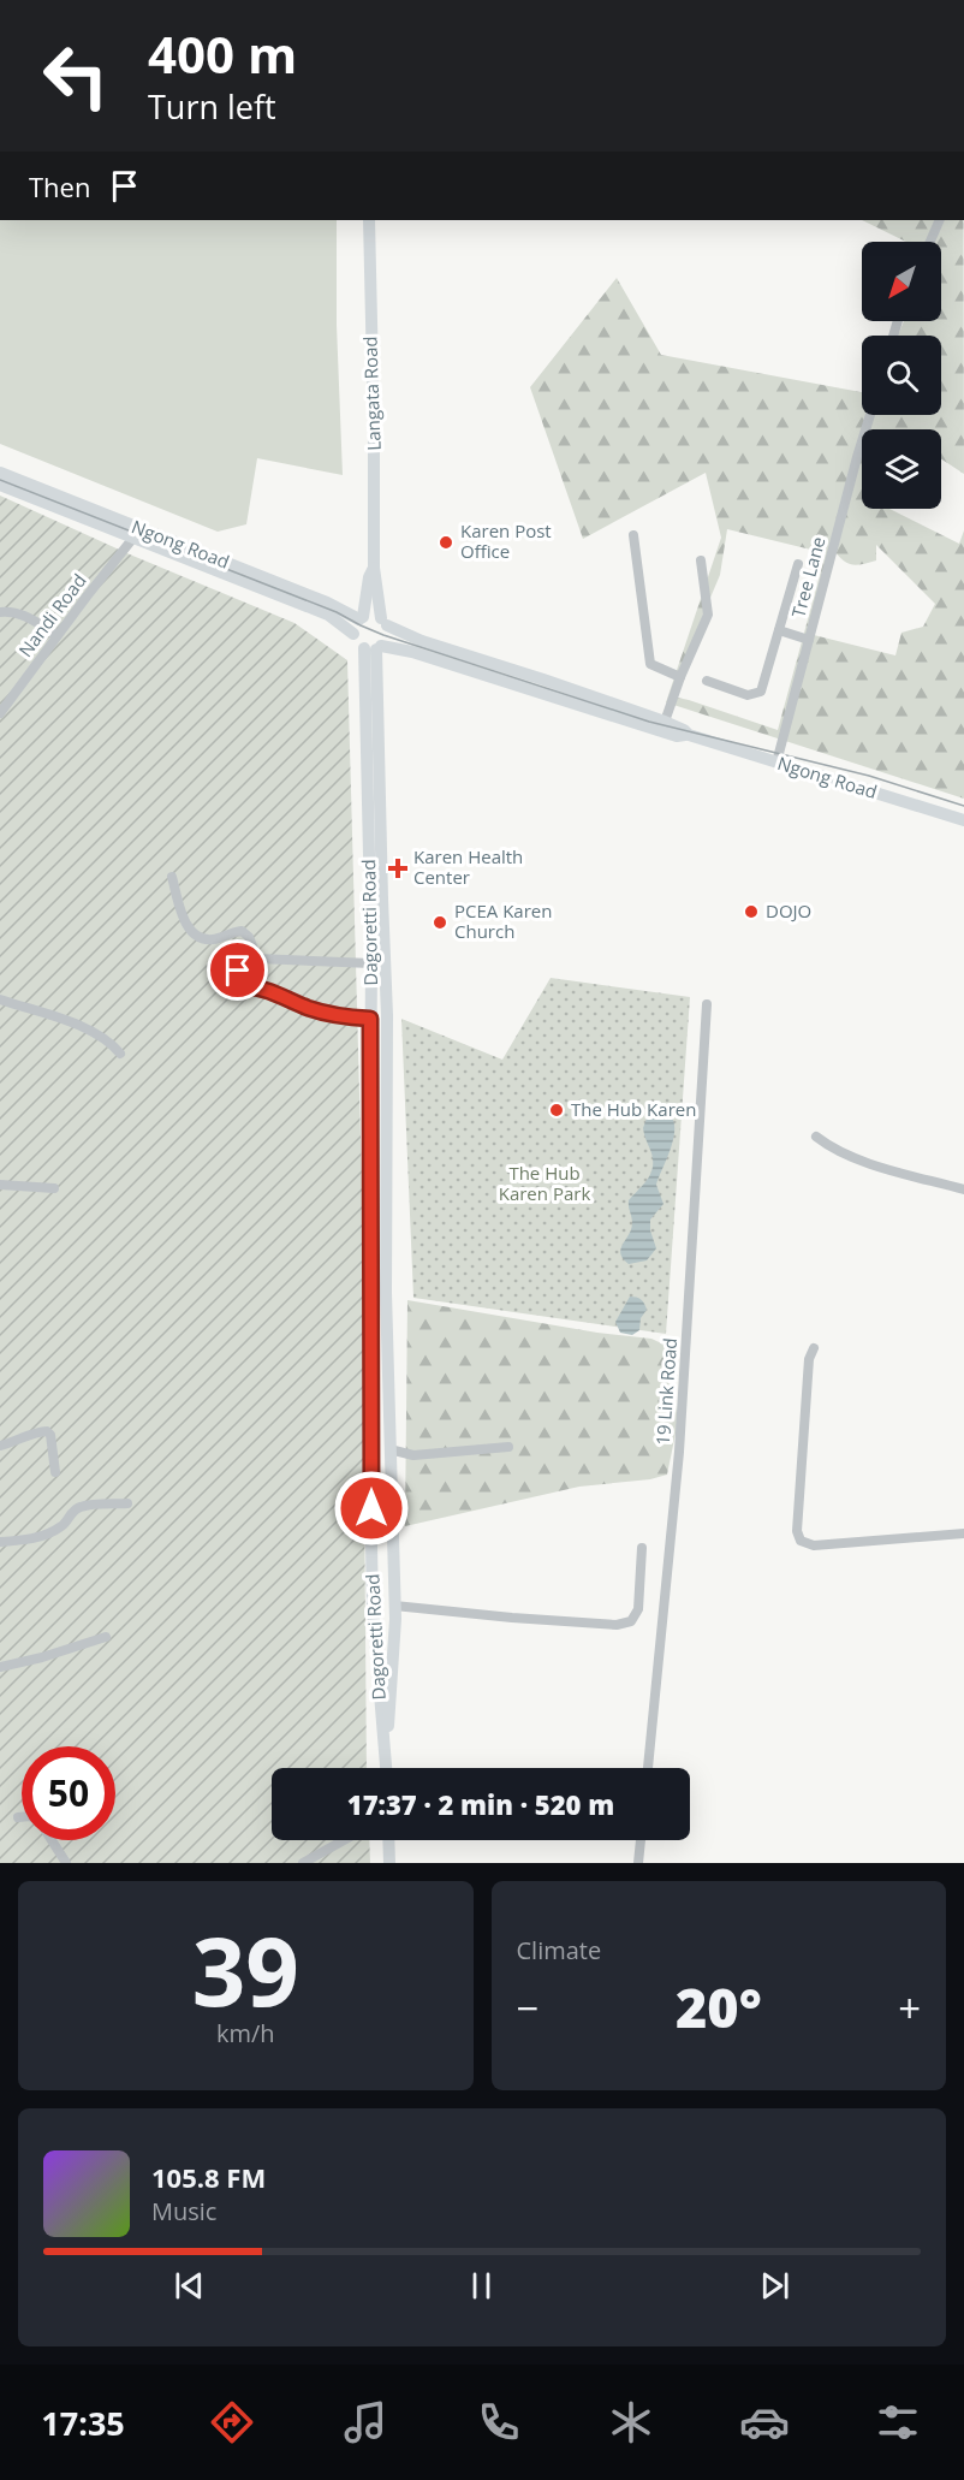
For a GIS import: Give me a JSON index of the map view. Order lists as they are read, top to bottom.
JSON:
{
  "streets": {
    "main road": ["Langata Road", "Ngong Road", "Dagoretti Road"],
    "street": ["Tree Lane", "Nandi Road", "19 Link Road"]
  },
  "crossings": [
    ["Ngong Road", "Tree Lane"],
    ["Ngong Road", "Nandi Road"],
    ["Ngong Road", "Dagoretti Road"]
  ],
  "parks": ["The Hub Karen Park"],
  "places": {
    "other": [
      "Karen Post Office",
      "DOJO",
      "PCEA Karen Church",
      "The Hub Karen"
    ],
    "health": ["Karen Health Center"]
  },
  "north": "bottom left",
  "page": {
    "turn": ["400 m", "Turn left"],
    "then": "Then",
    "limit": "50",
    "trip": "17:37 · 2 min · 520 m",
    "tile": [
      ["39", "km/h"],
      "Climate"
    ],
    "heat": ["−", "20°", "+"],
    "song": ["105.8 FM", "Music"],
    "tabs": "17:35"
  }
}
